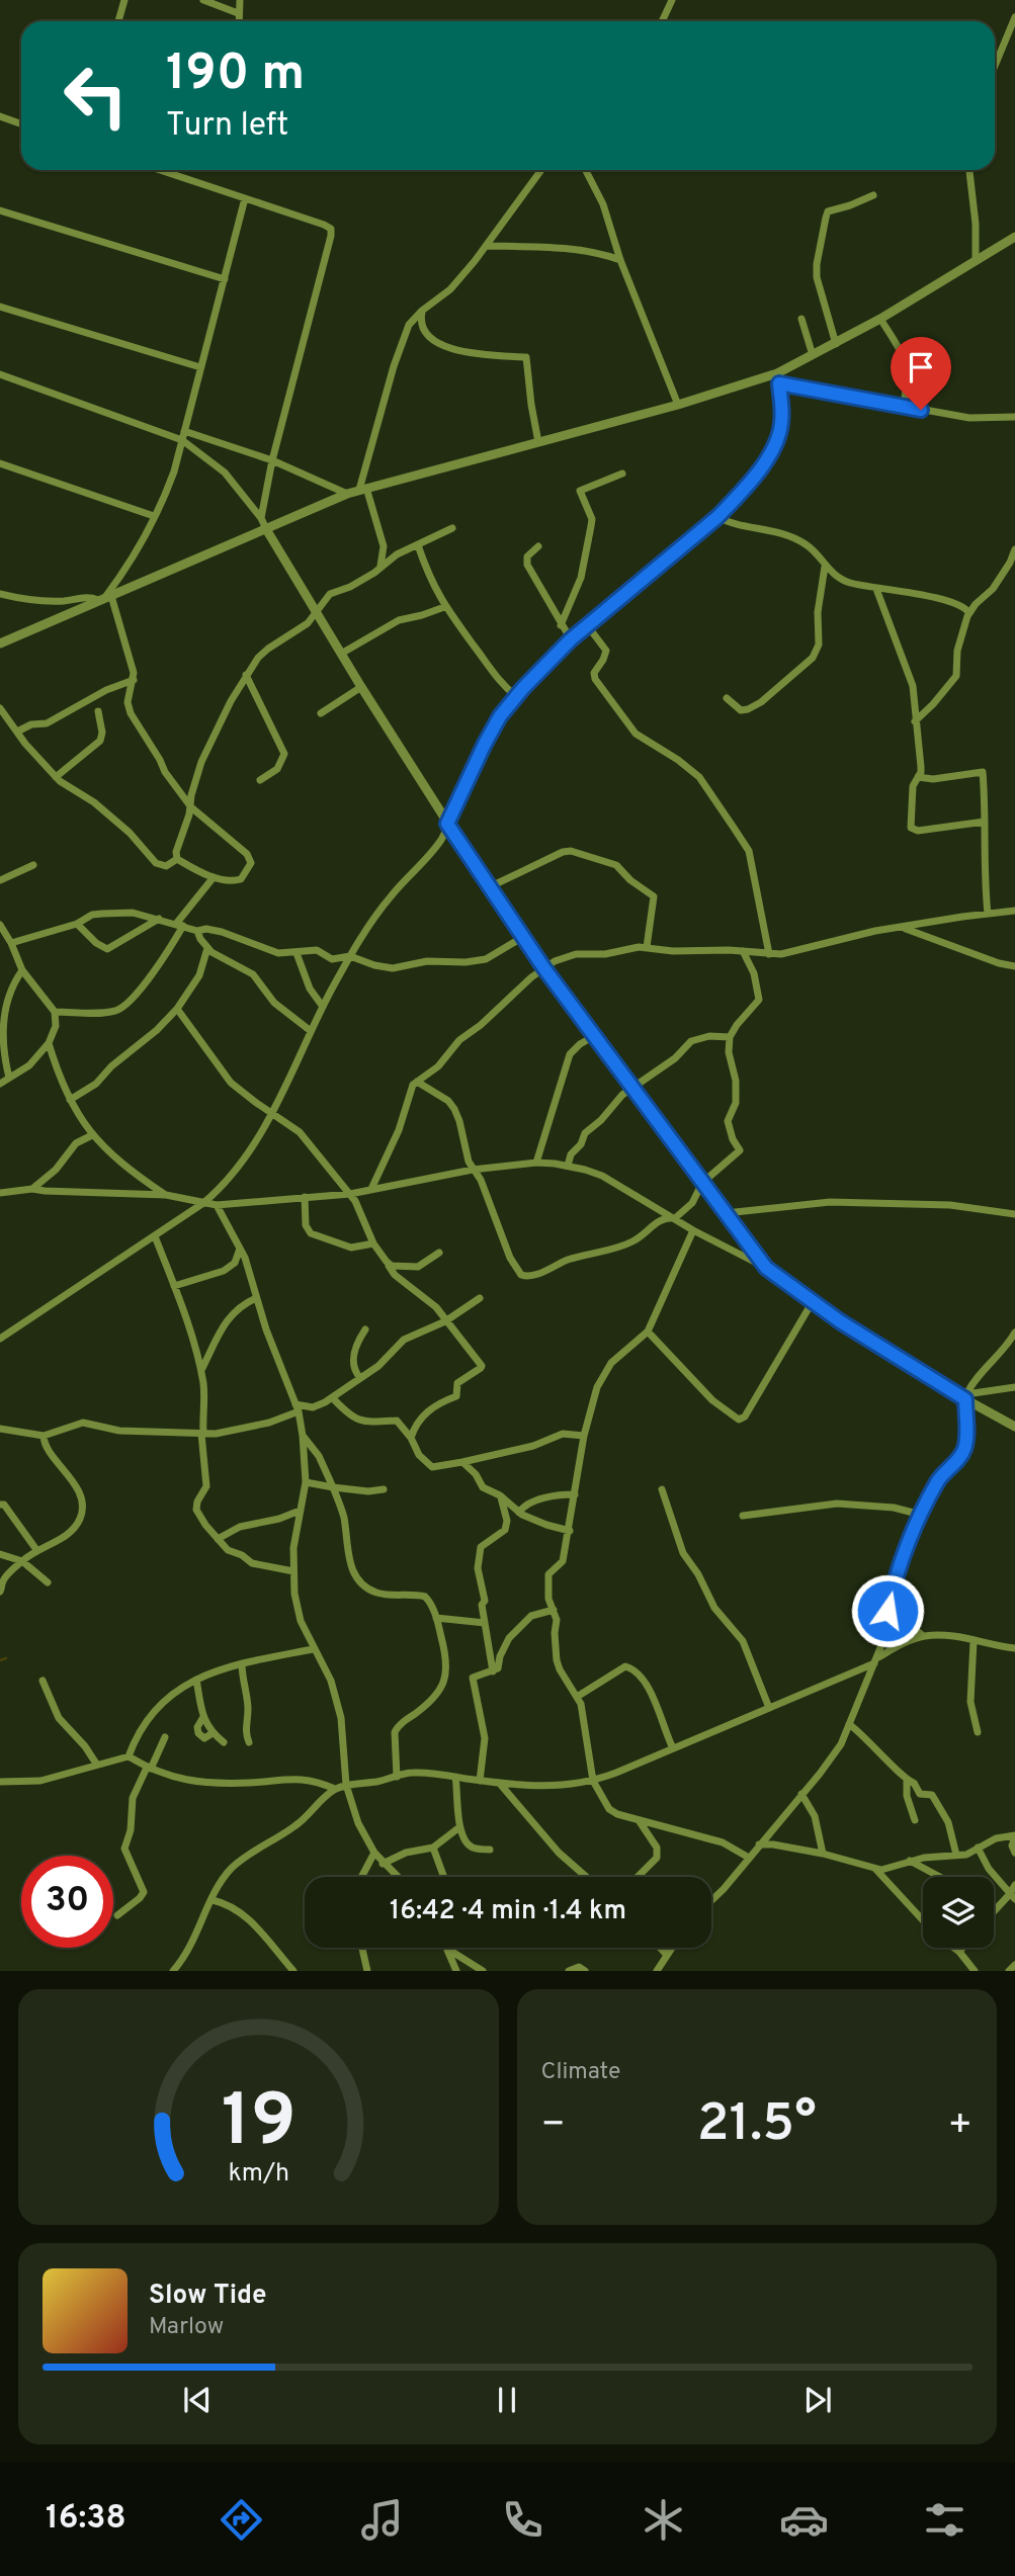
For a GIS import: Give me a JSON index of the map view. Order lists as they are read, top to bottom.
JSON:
{
  "page": {
    "turn": ["190 m", "Turn left"],
    "limit": "30",
    "trip": "16:42 · 4 min · 1.4 km",
    "tile": "Climate",
    "heat": ["−", "21.5°", "+"],
    "song": ["Slow Tide", "Marlow"],
    "tabs": "16:38",
    "gauge": ["19", "km/h"]
  }
}
